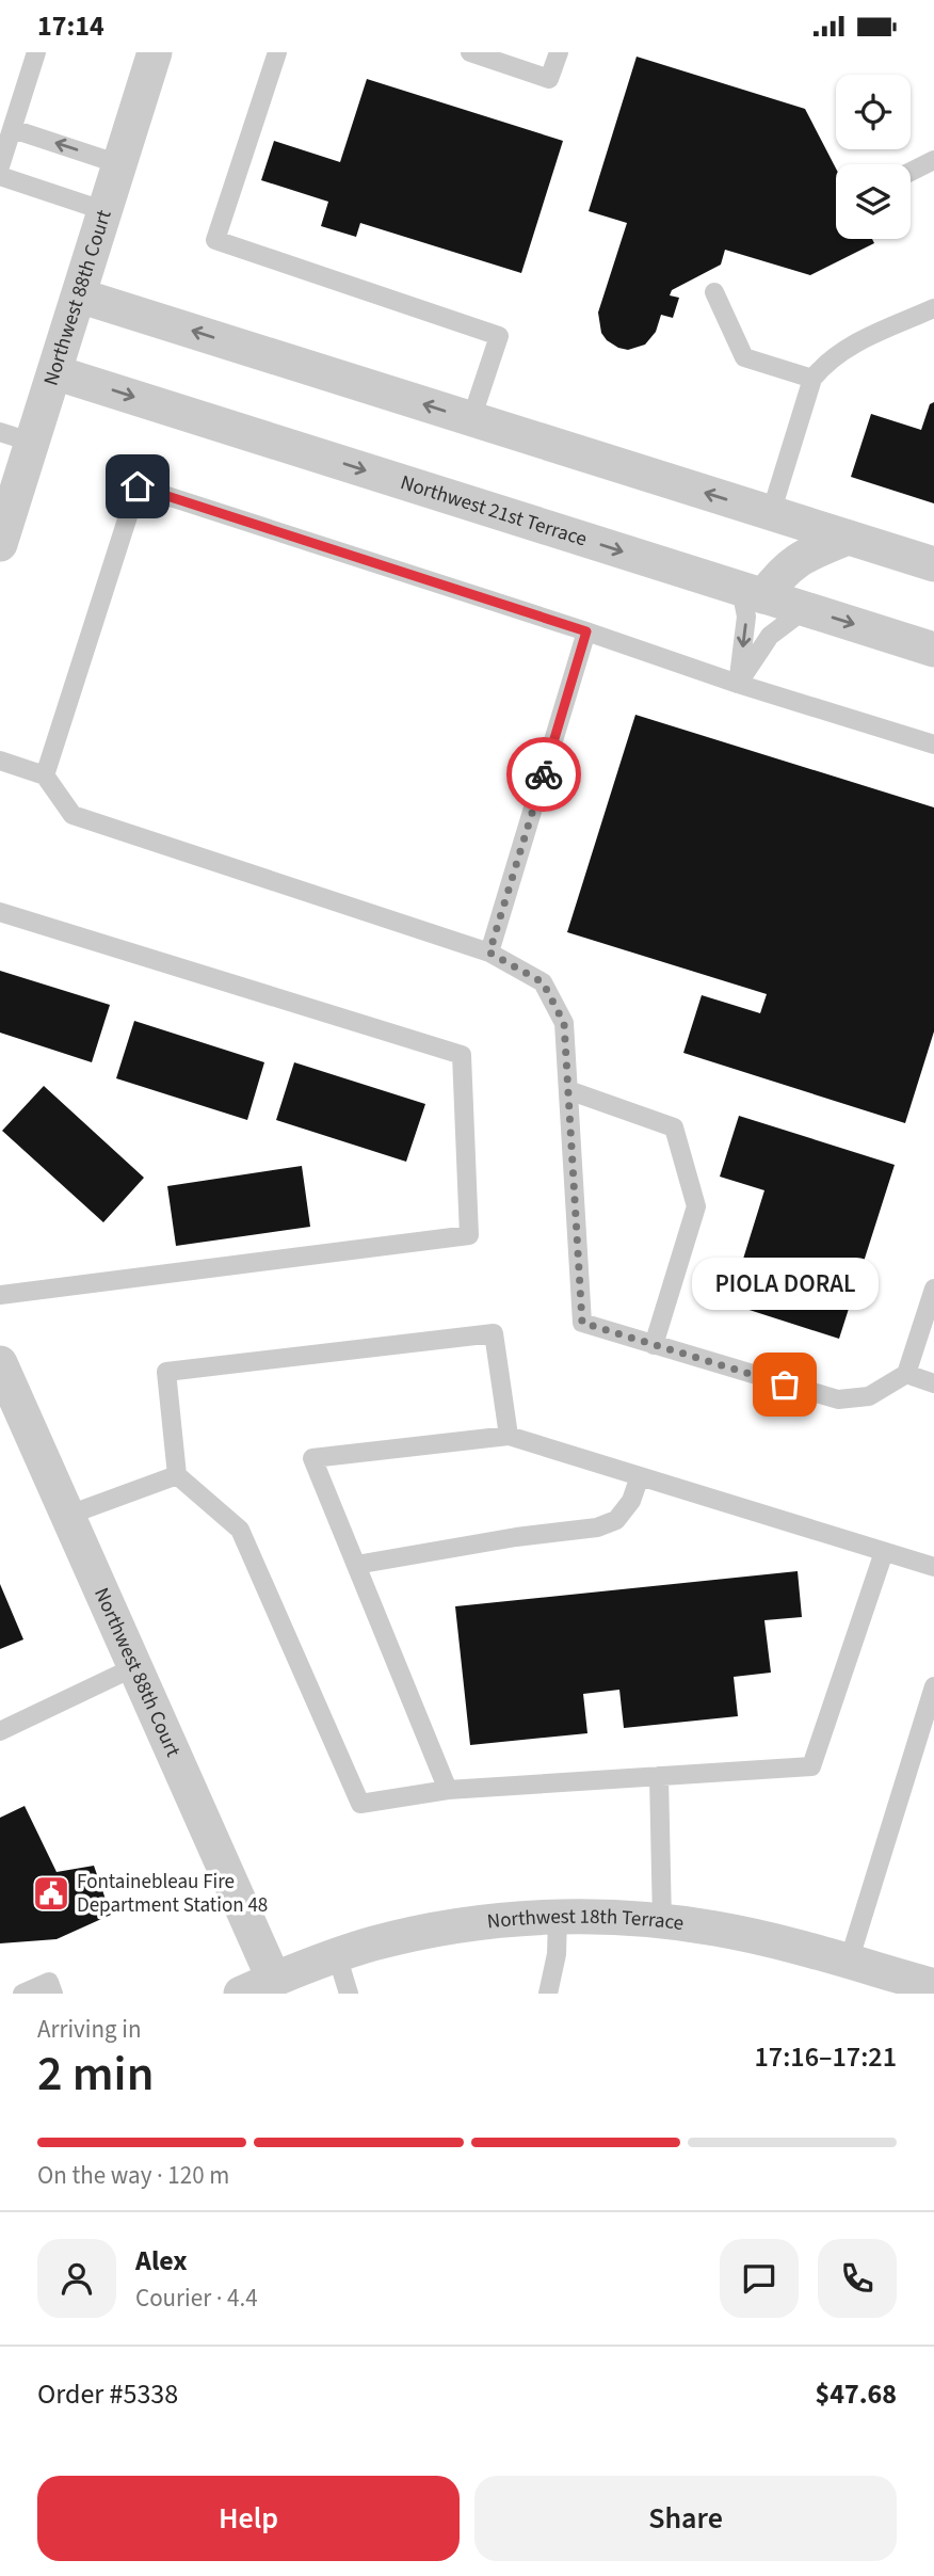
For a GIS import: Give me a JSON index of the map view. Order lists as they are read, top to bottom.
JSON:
{
  "streets": {
    "street": ["Northwest 88th Court", "Northwest 21st Terrace", "Northwest 18th Terrace"]
  },
  "crossings": [
    ["Northwest 88th Court", "Northwest 21st Terrace"],
    ["Northwest 88th Court", "Northwest 18th Terrace"]
  ],
  "places": {
    "other": ["PIOLA DORAL"],
    "public building": ["Fontainebleau Fire Department Station 48"]
  },
  "page": {
    "status": "17:14",
    "bubble": "PIOLA DORAL",
    "heading": ["2 min", "Arriving in", "17:16–17:21"],
    "panel": [
      "Alex",
      "Courier · 4.4",
      "Order #5338",
      "$47.68"
    ],
    "bar": "On the way · 120 m",
    "buttons": ["Help", "Share"]
  }
}
